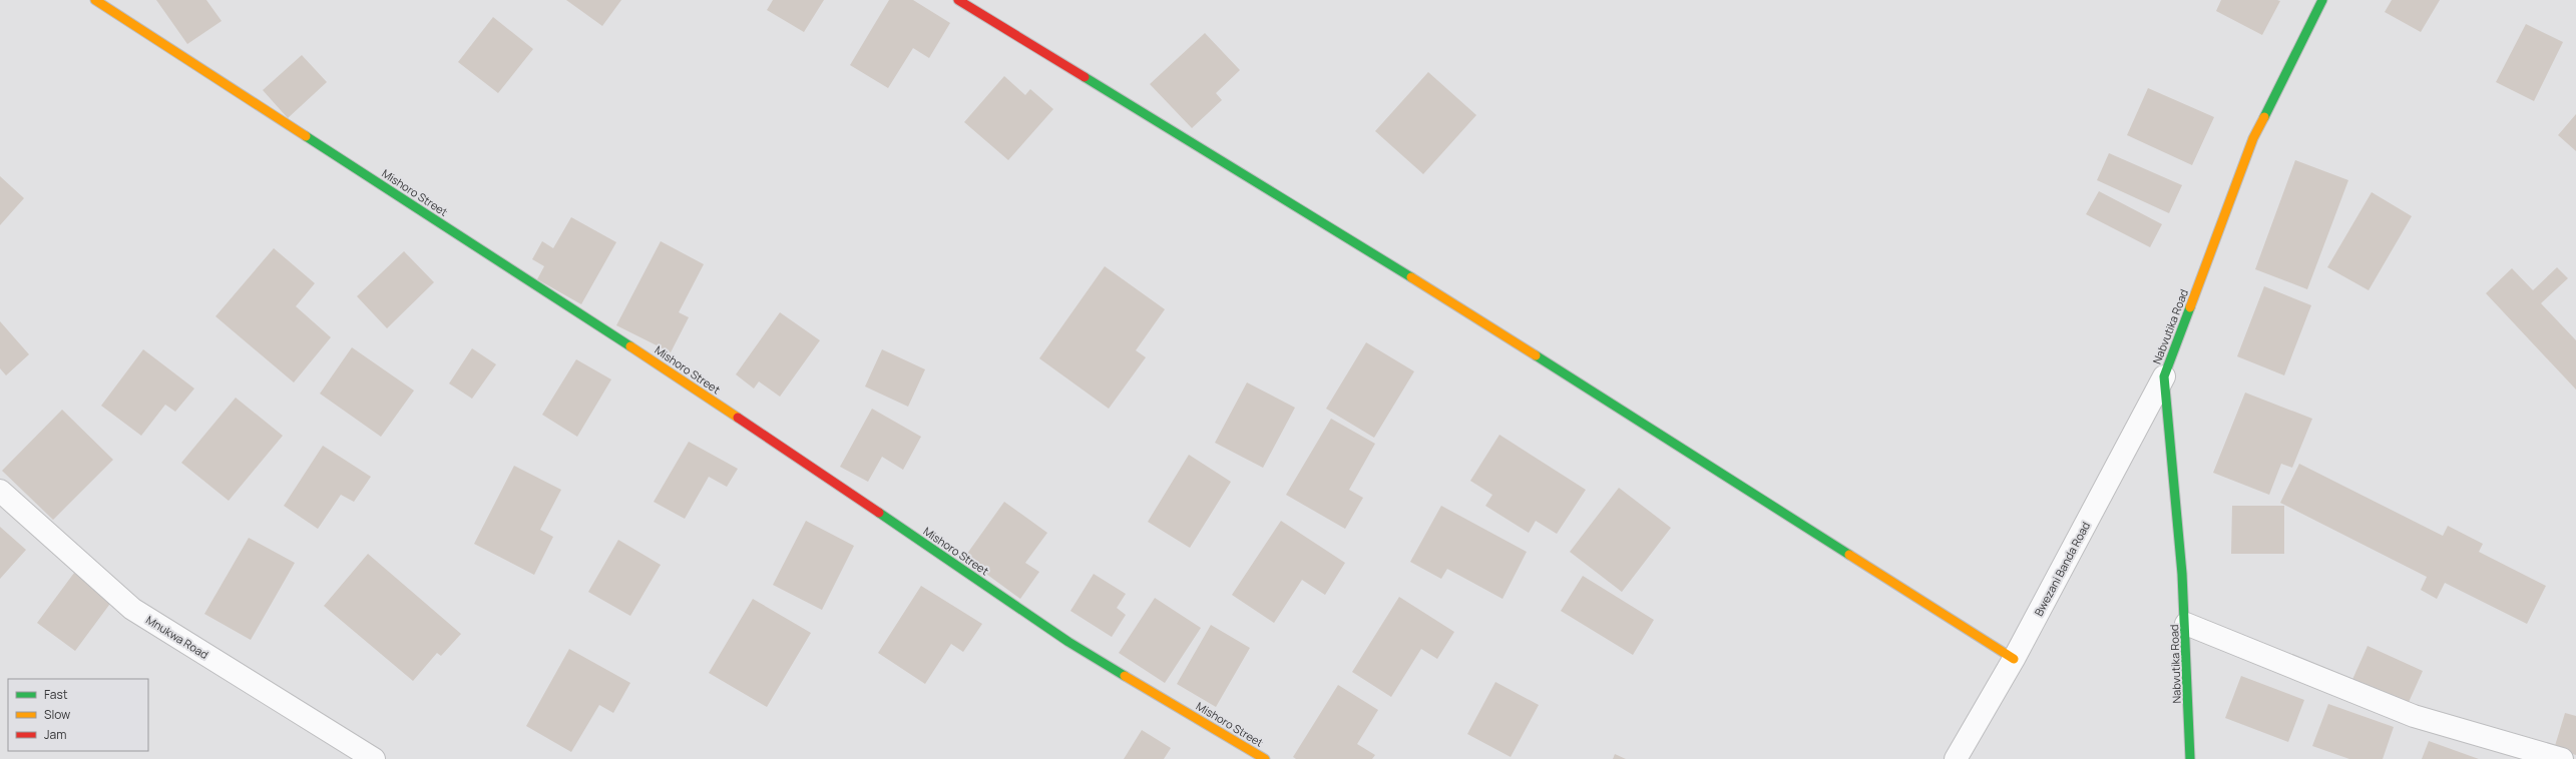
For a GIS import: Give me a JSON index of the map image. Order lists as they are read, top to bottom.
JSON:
{
  "streets": {
    "street": [
      "Mishoro Street",
      "Nabvutika Road",
      "Bwezani Banda Road",
      "Mnukwa Road"
    ]
  },
  "crossings": [
    ["Nabvutika Road", "Bwezani Banda Road"]
  ],
  "legend": ["Fast", "Slow", "Jam"]
}
